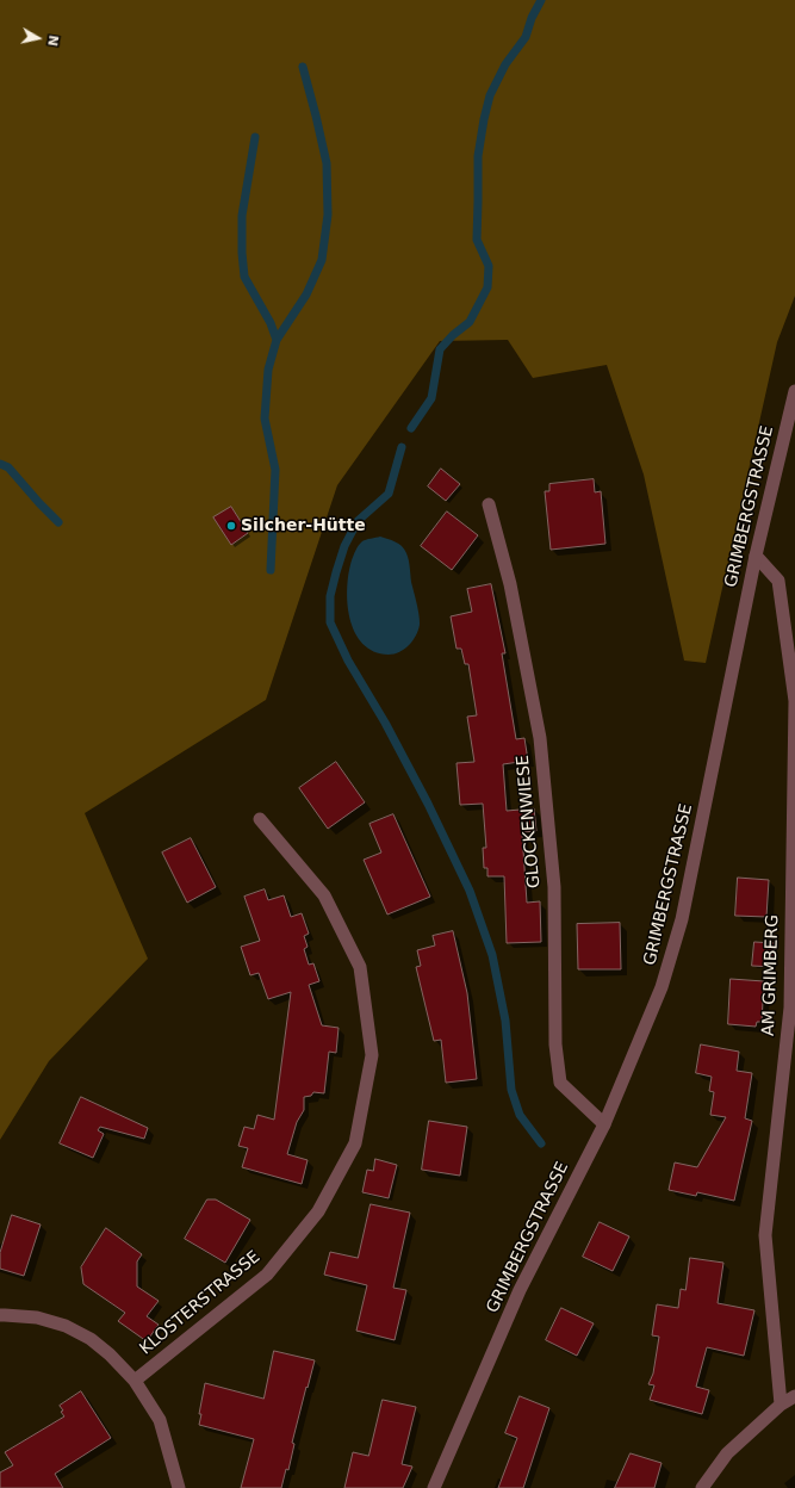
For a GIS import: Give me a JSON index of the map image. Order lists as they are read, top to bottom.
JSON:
{
  "streets": {
    "street": [
      "GRIMBERGSTRASSE",
      "GLOCKENWIESE",
      "AM GRIMBERG",
      "KLOSTERSTRASSE"
    ]
  },
  "crossings": [
    ["GRIMBERGSTRASSE", "GLOCKENWIESE"],
    ["GRIMBERGSTRASSE", "AM GRIMBERG"]
  ],
  "places": ["Silcher-Hütte"],
  "north": "right"
}
